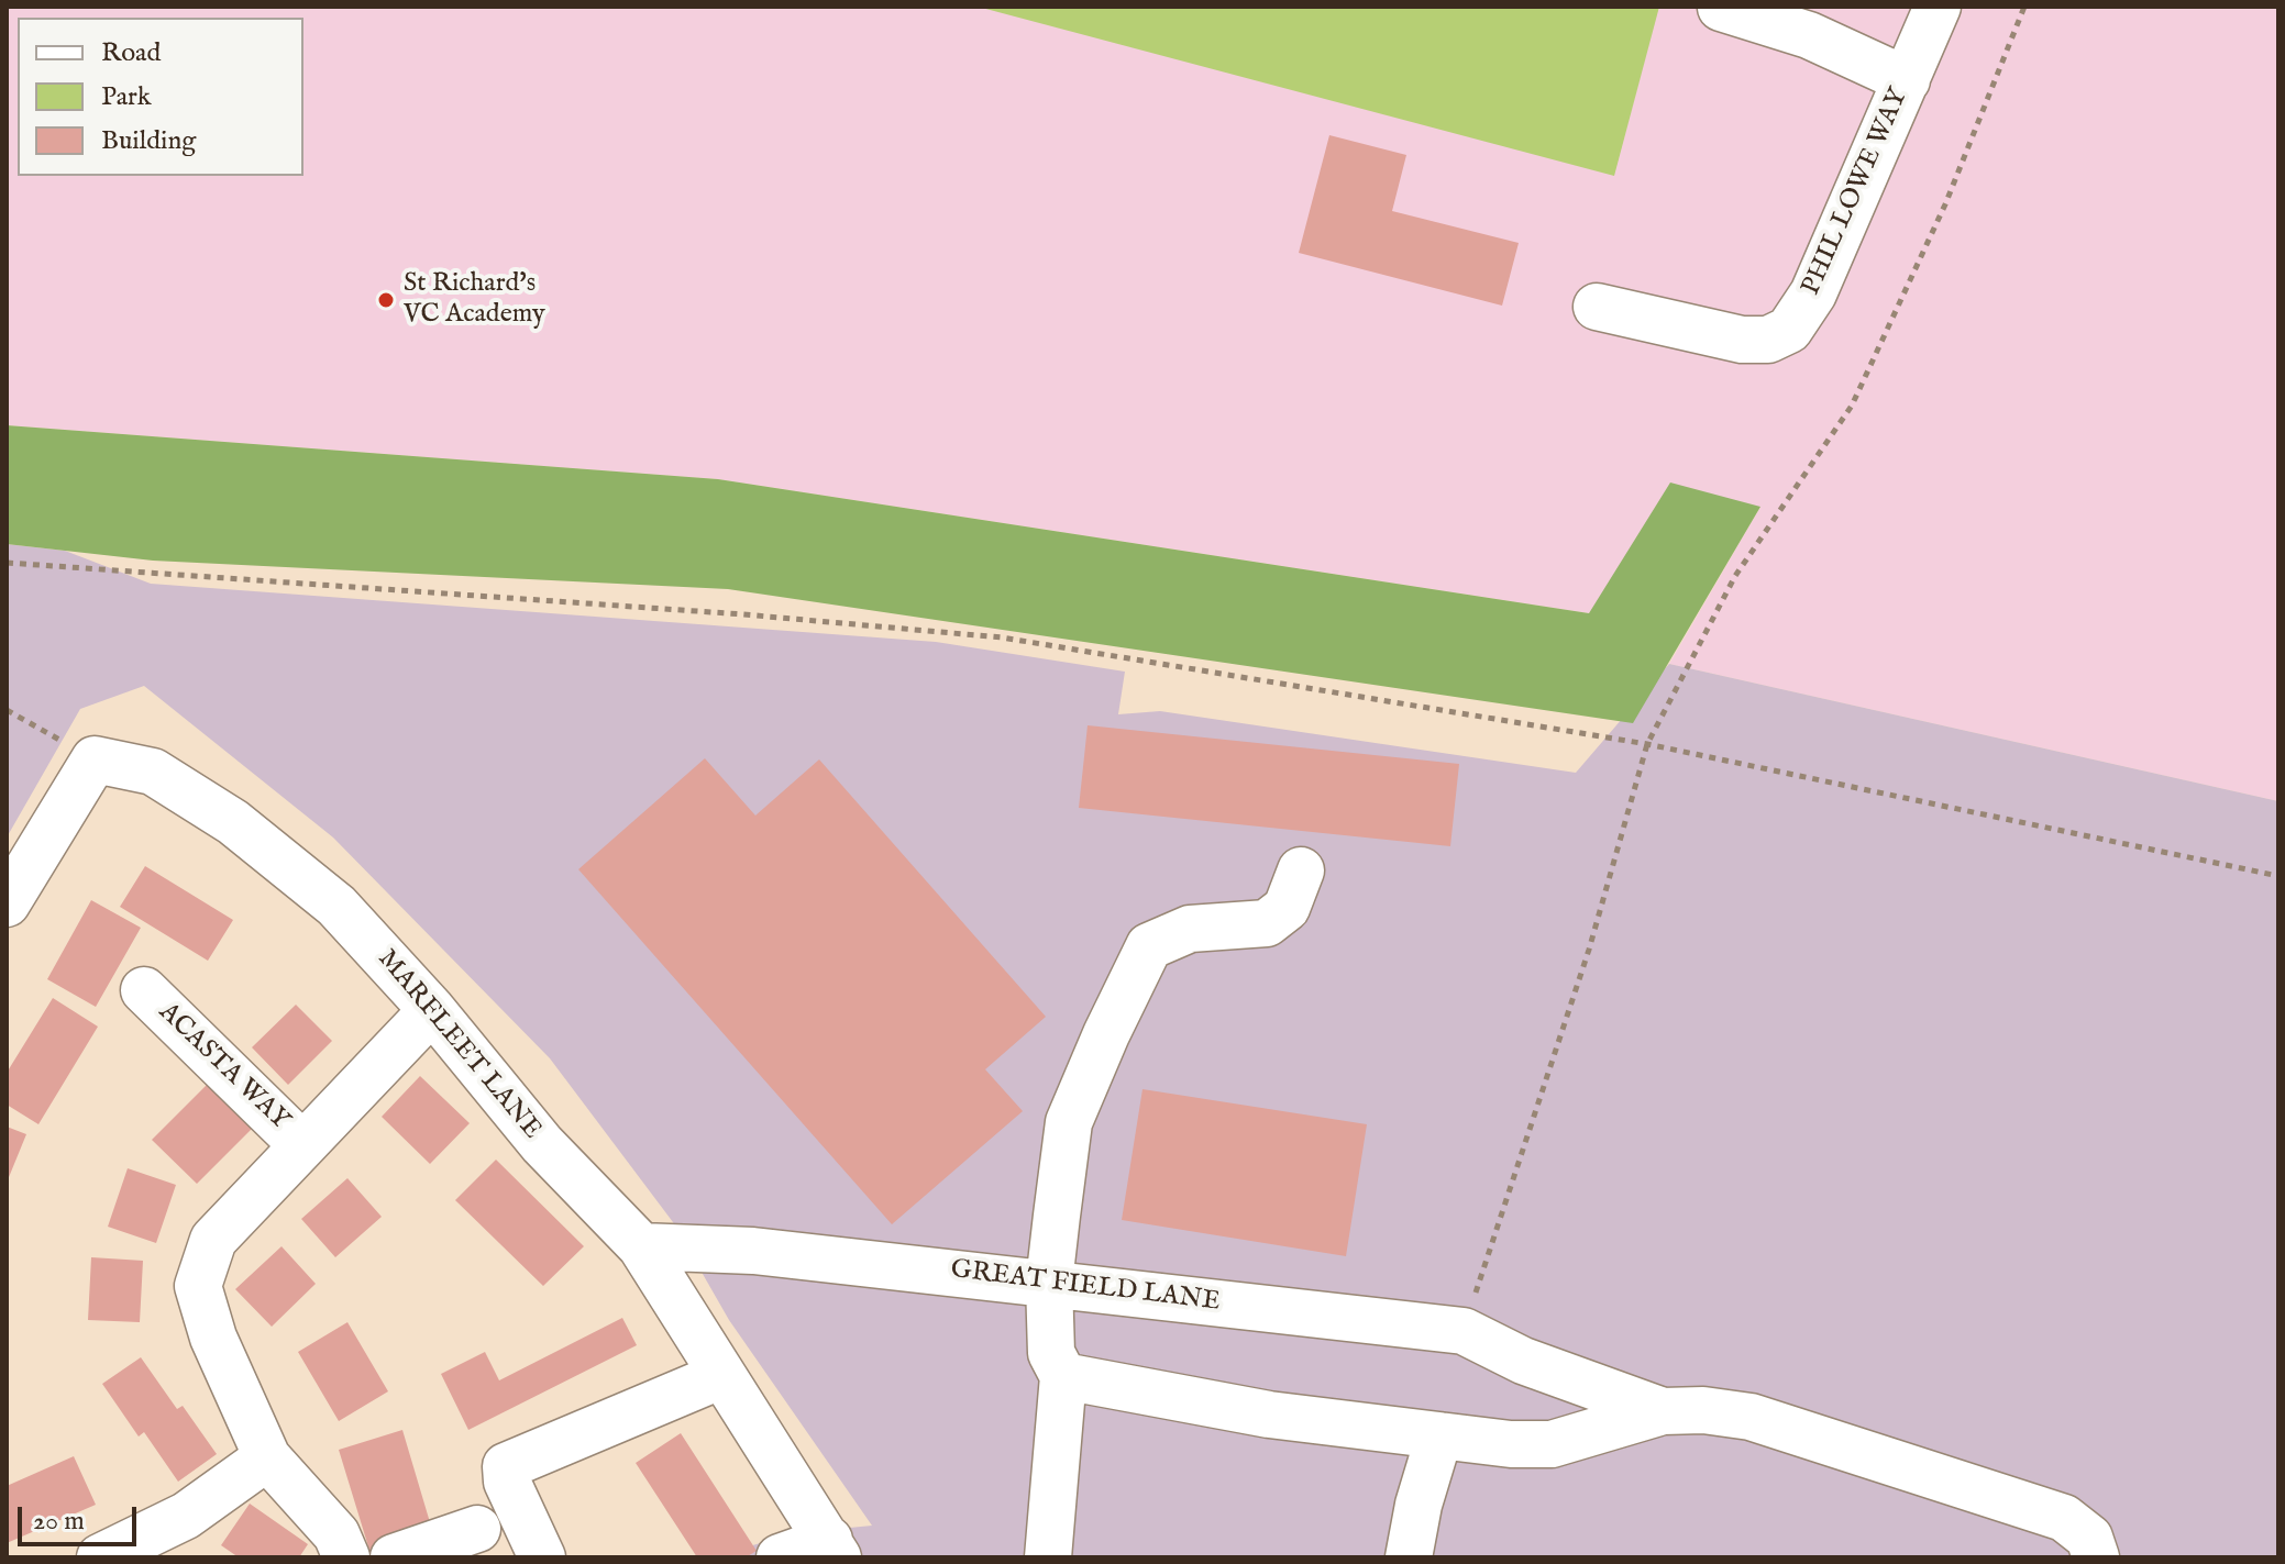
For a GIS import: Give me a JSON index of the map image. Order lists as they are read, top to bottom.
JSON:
{
  "streets": {
    "street": [
      "PHIL LOWE WAY",
      "MARFLEET LANE",
      "ACASTA WAY",
      "GREAT FIELD LANE"
    ]
  },
  "crossings": [
    ["MARFLEET LANE", "ACASTA WAY"],
    ["MARFLEET LANE", "GREAT FIELD LANE"]
  ],
  "places": ["St Richard's VC Academy"],
  "legend": ["Road", "Park", "Building"],
  "scale_bar": "20 m"
}
